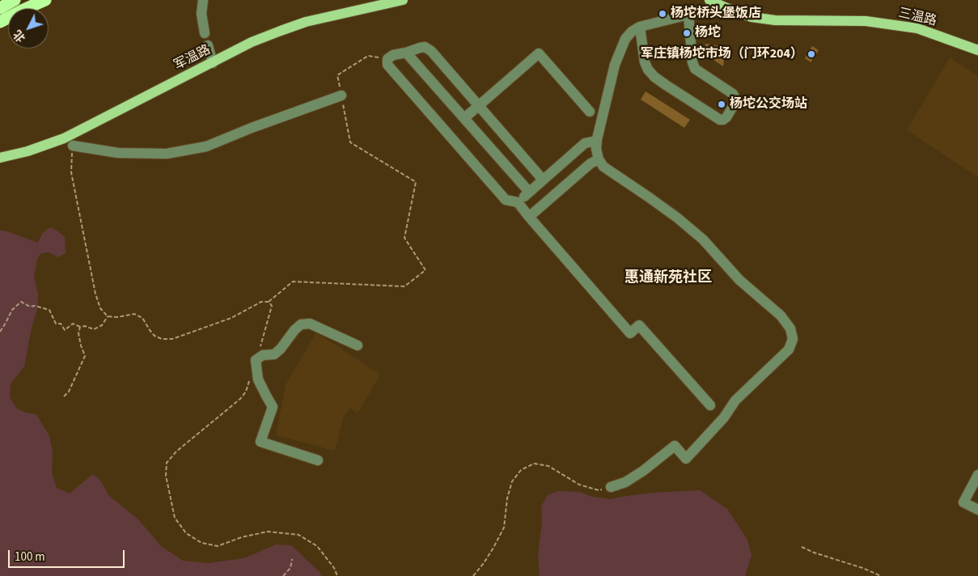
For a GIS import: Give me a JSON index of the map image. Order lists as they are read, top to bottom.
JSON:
{
  "streets": {
    "main road": ["三温路", "军温路"]
  },
  "districts": ["惠通新苑社区"],
  "places": [
    "杨坨桥头堡饭店",
    "杨坨",
    "军庄镇杨坨市场（门环204）",
    "杨坨公交场站"
  ],
  "scale_bar": "100 m",
  "north": "bottom left"
}
